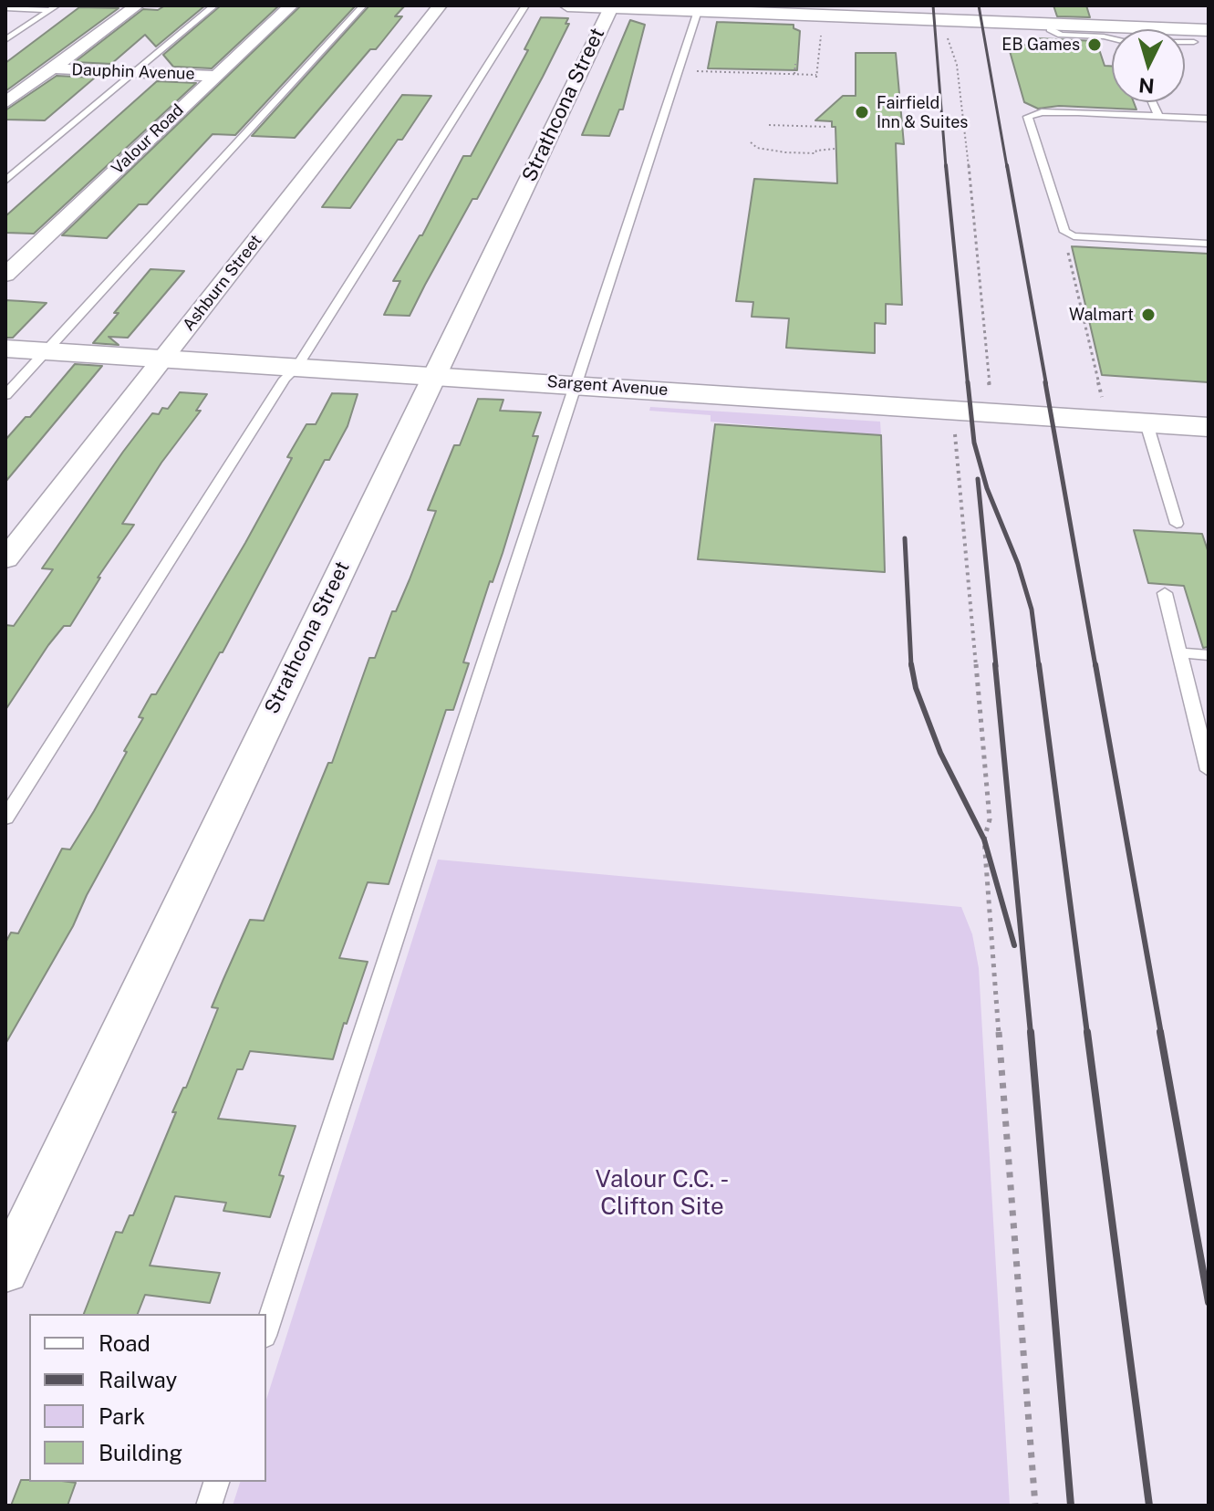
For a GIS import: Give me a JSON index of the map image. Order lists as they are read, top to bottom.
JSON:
{
  "streets": {
    "main road": ["Sargent Avenue"],
    "street": [
      "Dauphin Avenue",
      "Strathcona Street",
      "Valour Road",
      "Ashburn Street"
    ]
  },
  "crossings": [
    ["Dauphin Avenue", "Valour Road"],
    ["Strathcona Street", "Sargent Avenue"],
    ["Ashburn Street", "Sargent Avenue"]
  ],
  "parks": ["Valour C.C. - Clifton Site"],
  "places": ["EB Games", "Fairfield Inn & Suites", "Walmart"],
  "legend": [
    "Road",
    "Railway",
    "Park",
    "Building"
  ],
  "north": "bottom"
}
